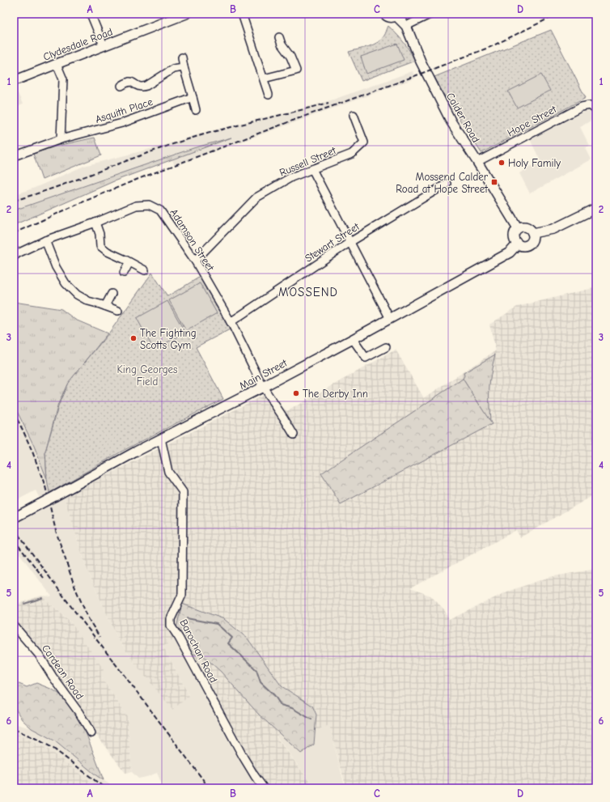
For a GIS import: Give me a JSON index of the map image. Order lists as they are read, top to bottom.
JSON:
{
  "streets": {
    "main road": ["Clydesdale Road", "Calder Road", "Main Street"],
    "street": [
      "Asquith Place",
      "Hope Street",
      "Russell Street",
      "Adamson Street",
      "Stewart Street",
      "Barochan Road",
      "Cardean Road"
    ]
  },
  "crossings": [
    ["Calder Road", "Hope Street"],
    ["Calder Road", "Main Street"],
    ["Russell Street", "Adamson Street"],
    ["Adamson Street", "Stewart Street"],
    ["Adamson Street", "Main Street"],
    ["Main Street", "Barochan Road"]
  ],
  "districts": ["MOSSEND"],
  "parks": ["King Georges Field"],
  "places": {
    "other": ["Holy Family", "The Fighting Scotts Gym", "The Derby Inn"],
    "transit": ["Mossend Calder Road at Hope Street"]
  },
  "grid": {
    "columns": [
      "A",
      "B",
      "C",
      "D"
    ],
    "rows": [
      "1",
      "2",
      "3",
      "4",
      "5",
      "6"
    ]
  }
}
